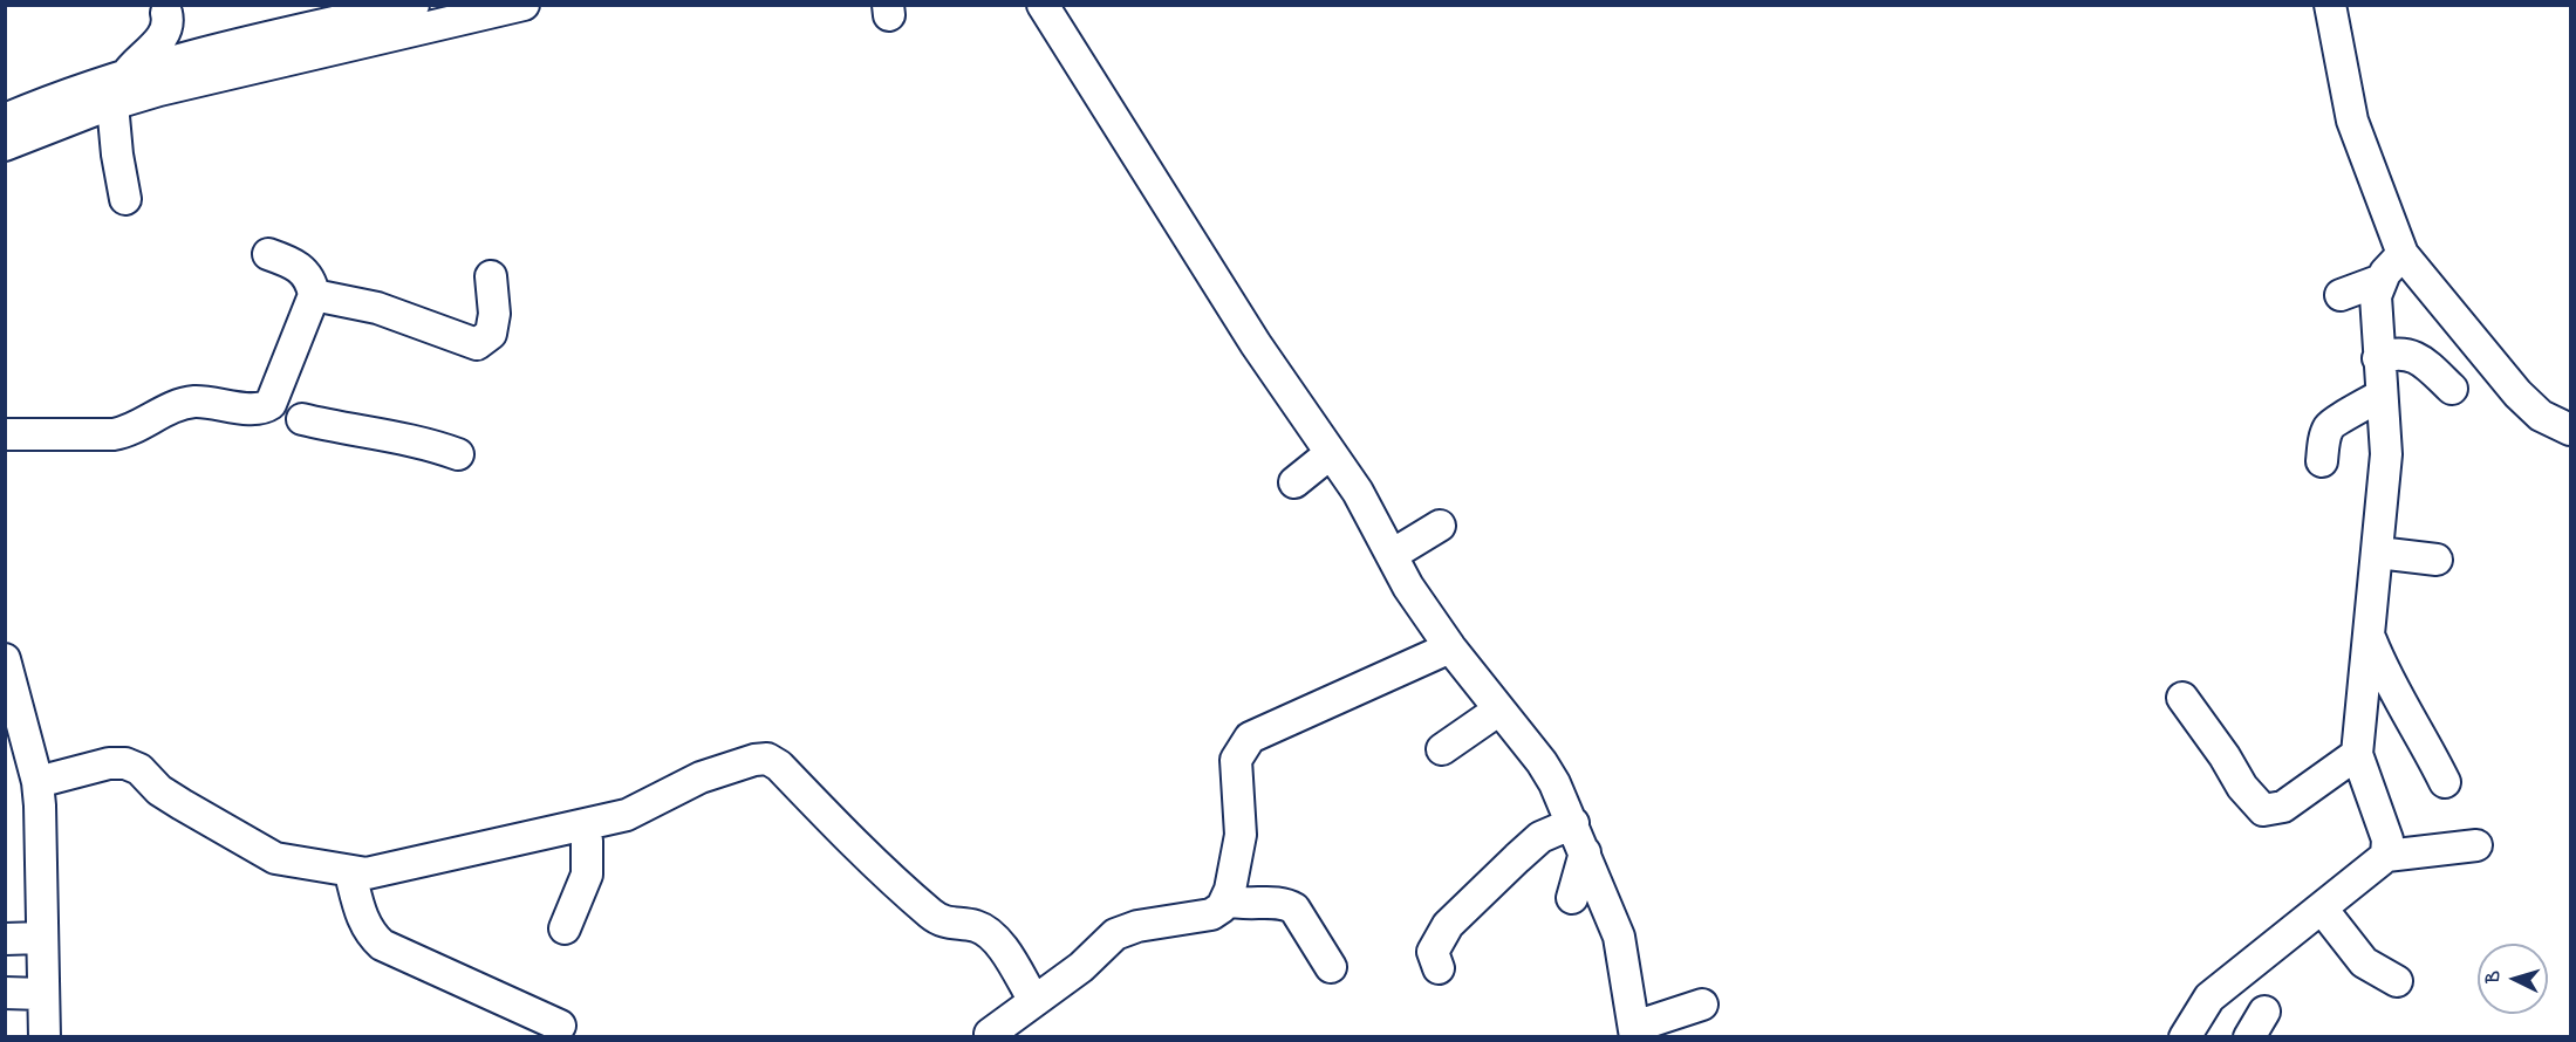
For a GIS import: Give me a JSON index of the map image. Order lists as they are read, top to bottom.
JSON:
{
  "north": "left"
}
